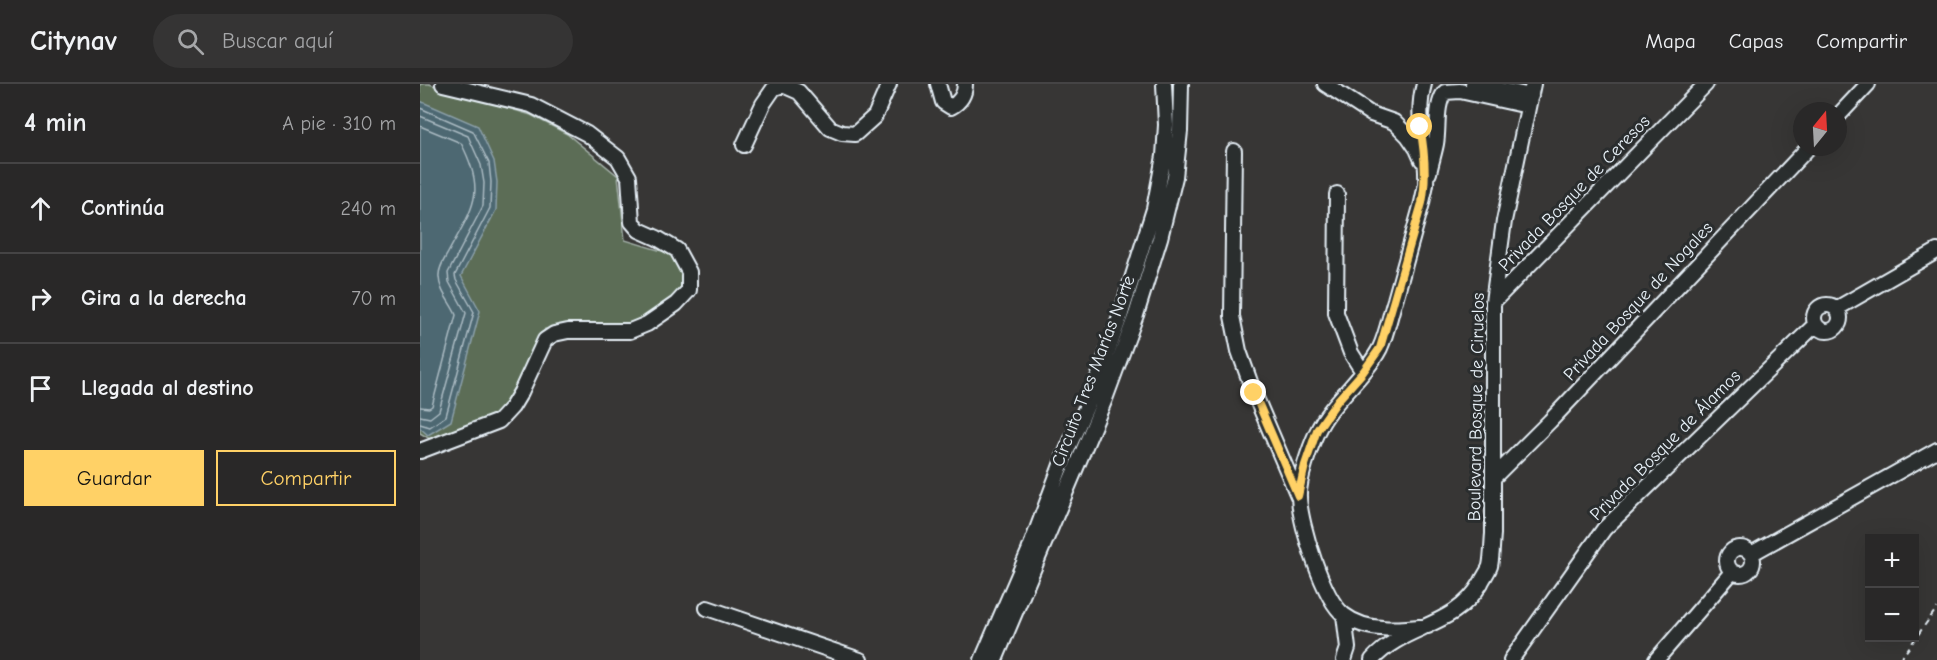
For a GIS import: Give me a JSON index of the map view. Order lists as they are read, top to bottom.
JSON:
{
  "streets": {
    "street": [
      "Privada Bosque de Ceresos",
      "Privada Bosque de Nogales",
      "Circuito Tres Marías Norte",
      "Boulevard Bosque de Ciruelos",
      "Privada Bosque de Álamos"
    ]
  },
  "crossings": [
    ["Privada Bosque de Ceresos", "Boulevard Bosque de Ciruelos"],
    ["Privada Bosque de Nogales", "Boulevard Bosque de Ciruelos"]
  ],
  "north": "top",
  "page": {
    "header": "Citynav",
    "search": "Buscar aquí",
    "nav": ["Mapa", "Capas", "Compartir"],
    "heading": ["4 min", "A pie · 310 m"],
    "list": [
      ["Continúa", "240 m"],
      ["Gira a la derecha", "70 m"],
      "Llegada al destino"
    ],
    "buttons": ["Guardar", "Compartir"],
    "map_buttons": ["+", "−"]
  }
}
